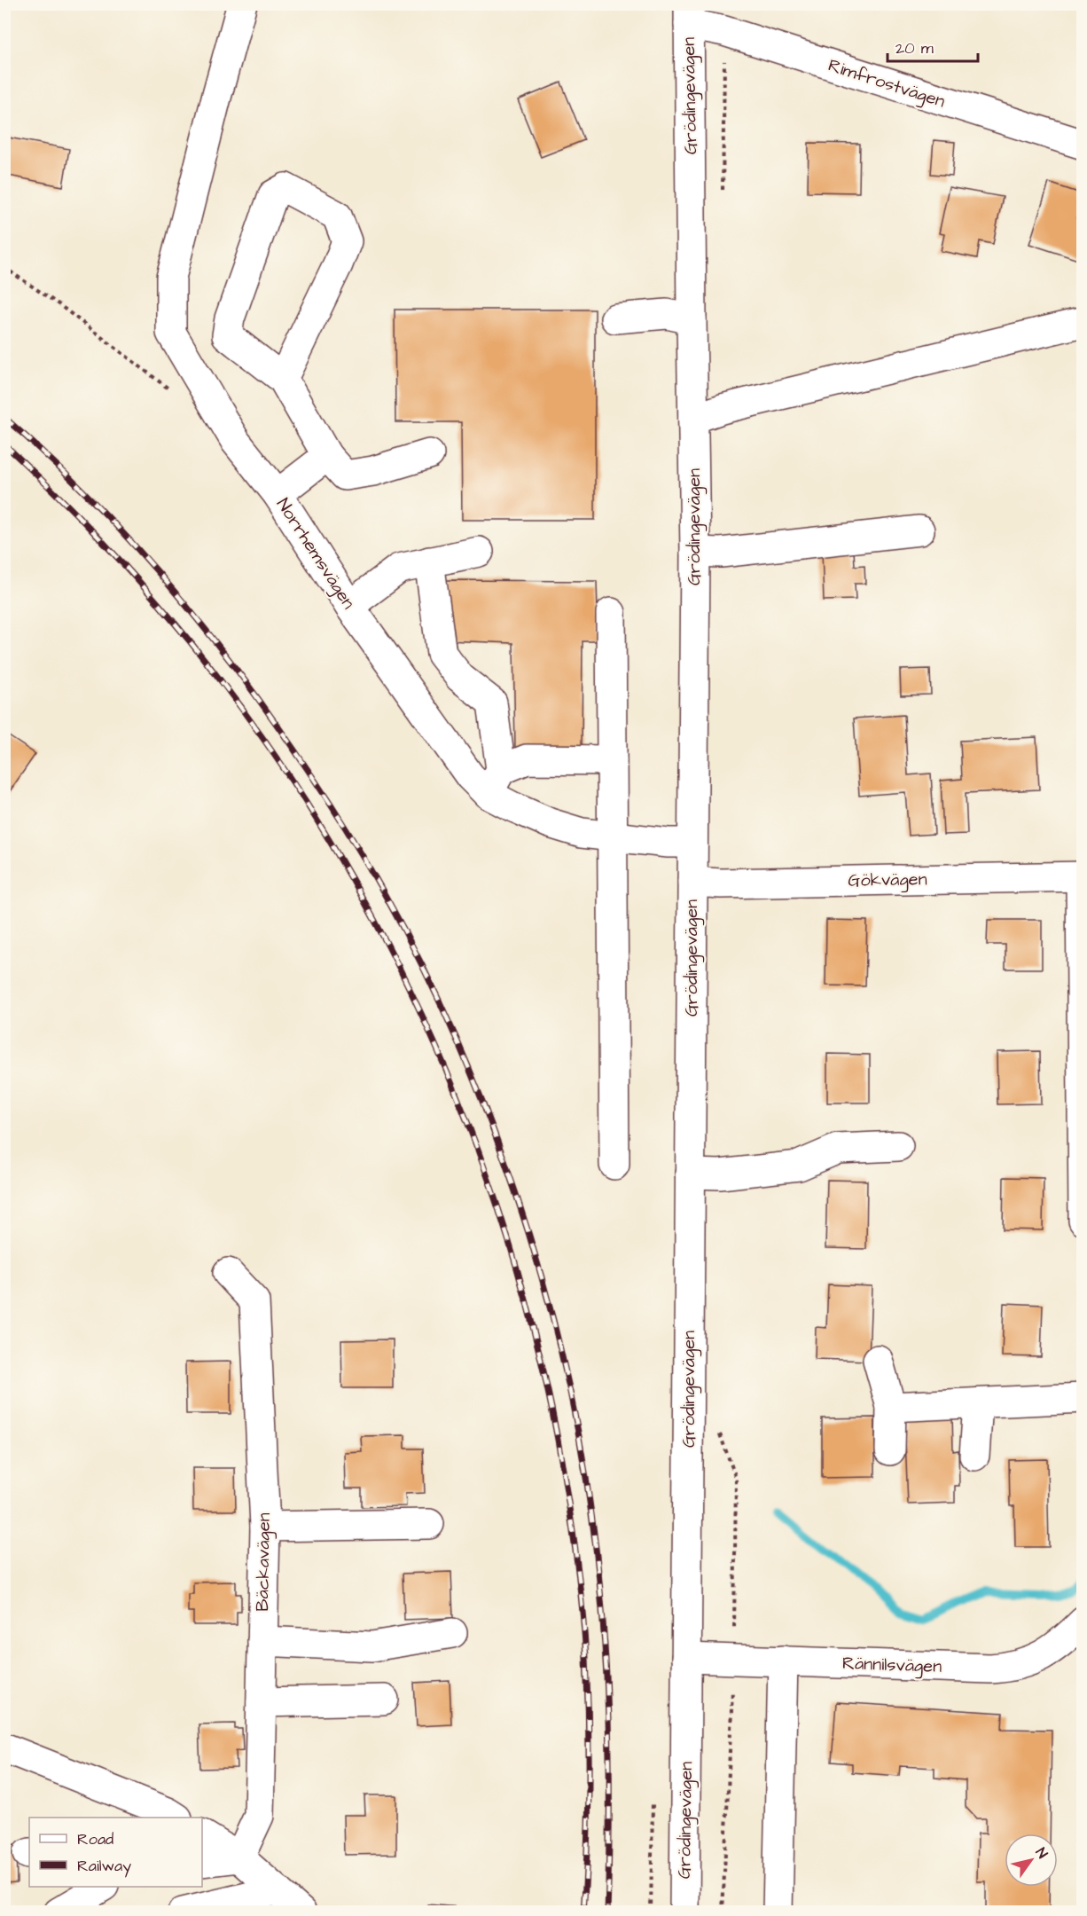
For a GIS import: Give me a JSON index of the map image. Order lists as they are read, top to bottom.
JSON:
{
  "streets": {
    "street": [
      "Rimfrostvägen",
      "Grödingevägen",
      "Norrhemsvägen",
      "Gökvägen",
      "Bäckavägen",
      "Rännilsvägen"
    ]
  },
  "crossings": [
    ["Rimfrostvägen", "Grödingevägen"],
    ["Grödingevägen", "Norrhemsvägen"],
    ["Grödingevägen", "Gökvägen"],
    ["Grödingevägen", "Rännilsvägen"]
  ],
  "legend": ["Road", "Railway"],
  "scale_bar": "20 m",
  "north": "top right"
}
